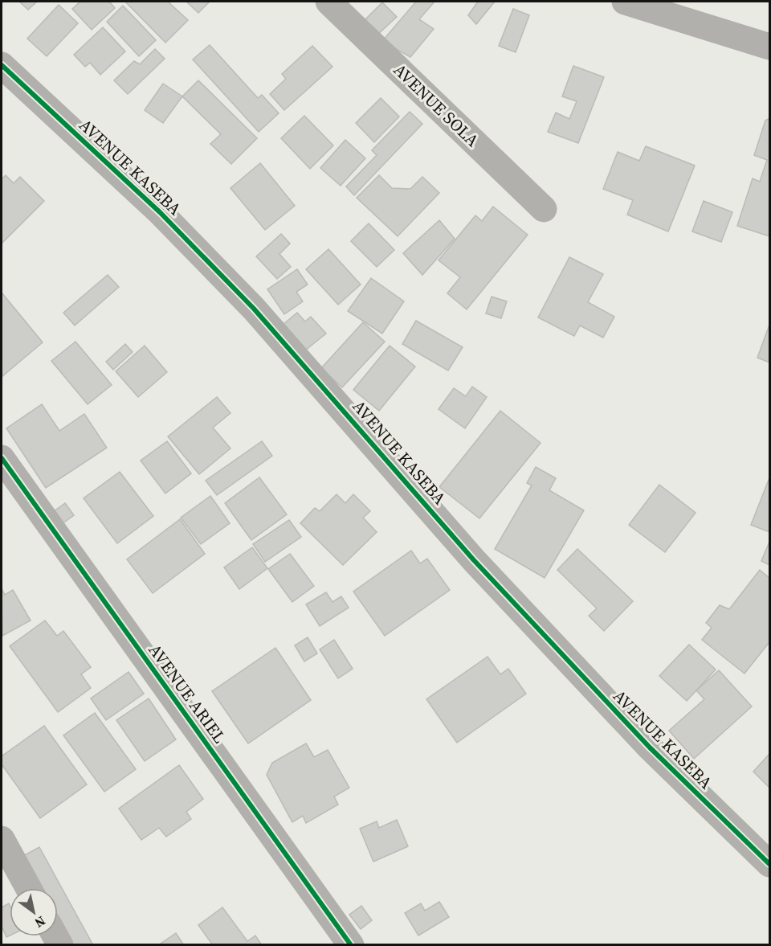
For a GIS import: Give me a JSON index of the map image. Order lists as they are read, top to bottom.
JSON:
{
  "streets": {
    "street": ["AVENUE SOLA", "AVENUE KASEBA", "AVENUE ARIEL"]
  },
  "north": "bottom right"
}
